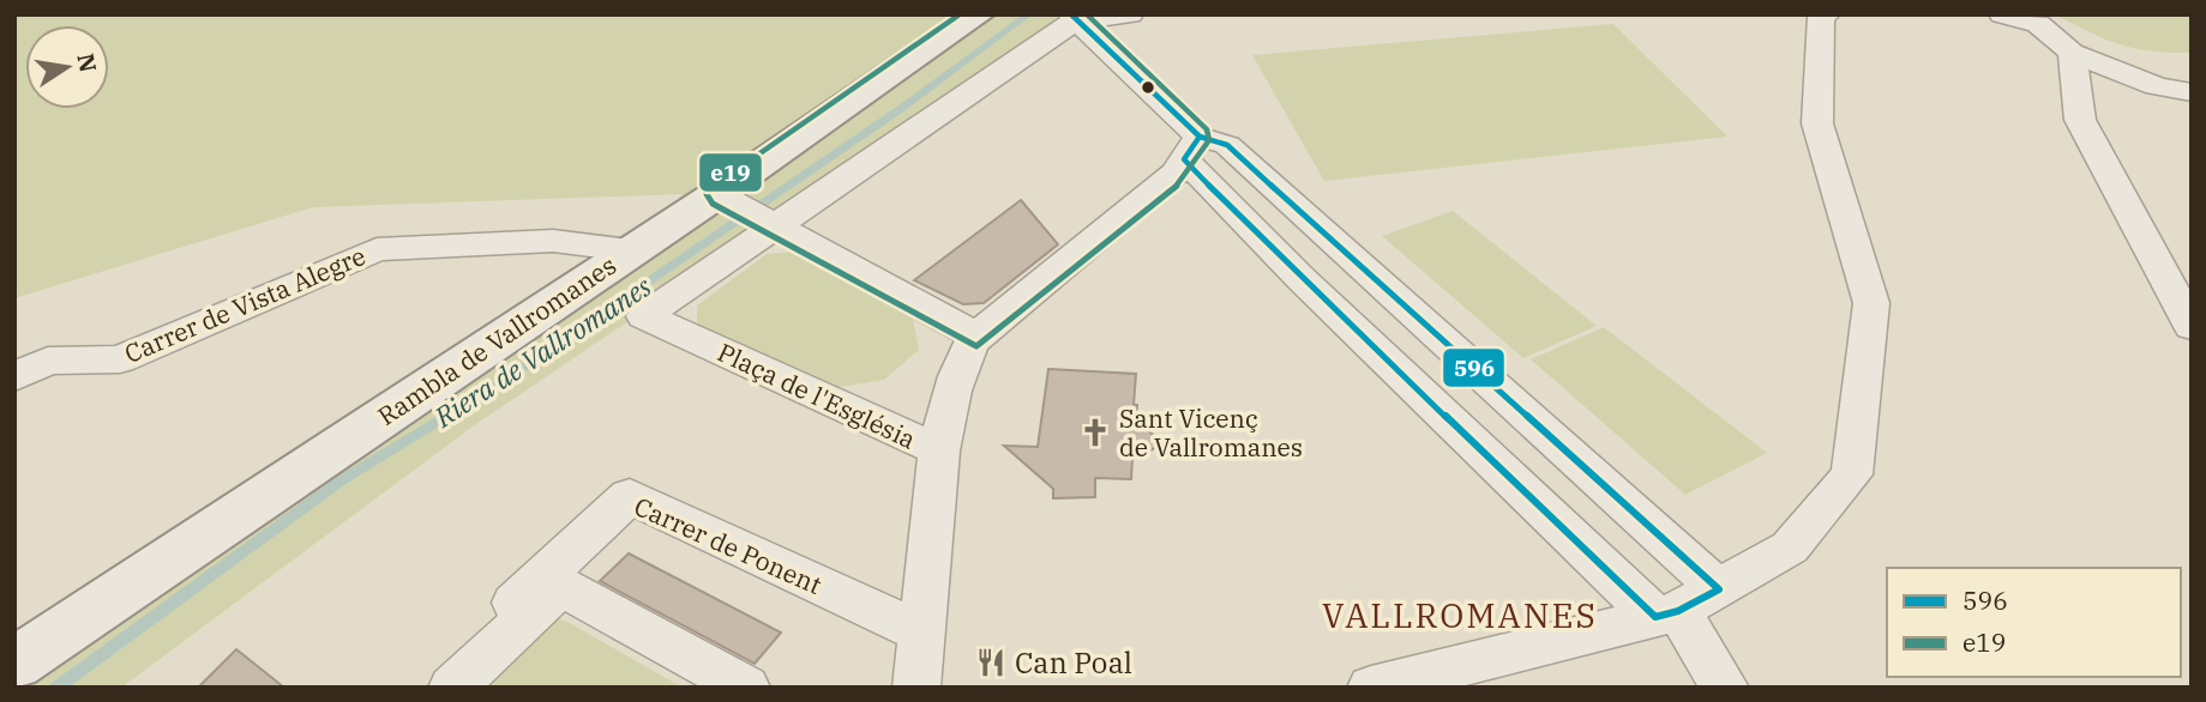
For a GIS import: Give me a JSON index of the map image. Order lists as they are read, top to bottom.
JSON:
{
  "streets": {
    "street": [
      "Carrer de Vista Alegre",
      "Rambla de Vallromanes",
      "Plaça de l'Església",
      "Carrer de Ponent"
    ]
  },
  "crossings": [
    ["Carrer de Vista Alegre", "Rambla de Vallromanes"]
  ],
  "districts": ["VALLROMANES"],
  "water": ["Riera de Vallromanes"],
  "places": {
    "church": ["Sant Vicenç de Vallromanes"],
    "restaurant": ["Can Poal"]
  },
  "lines": ["transit line 596", "transit line e19"],
  "legend": ["596", "e19"],
  "north": "right"
}
